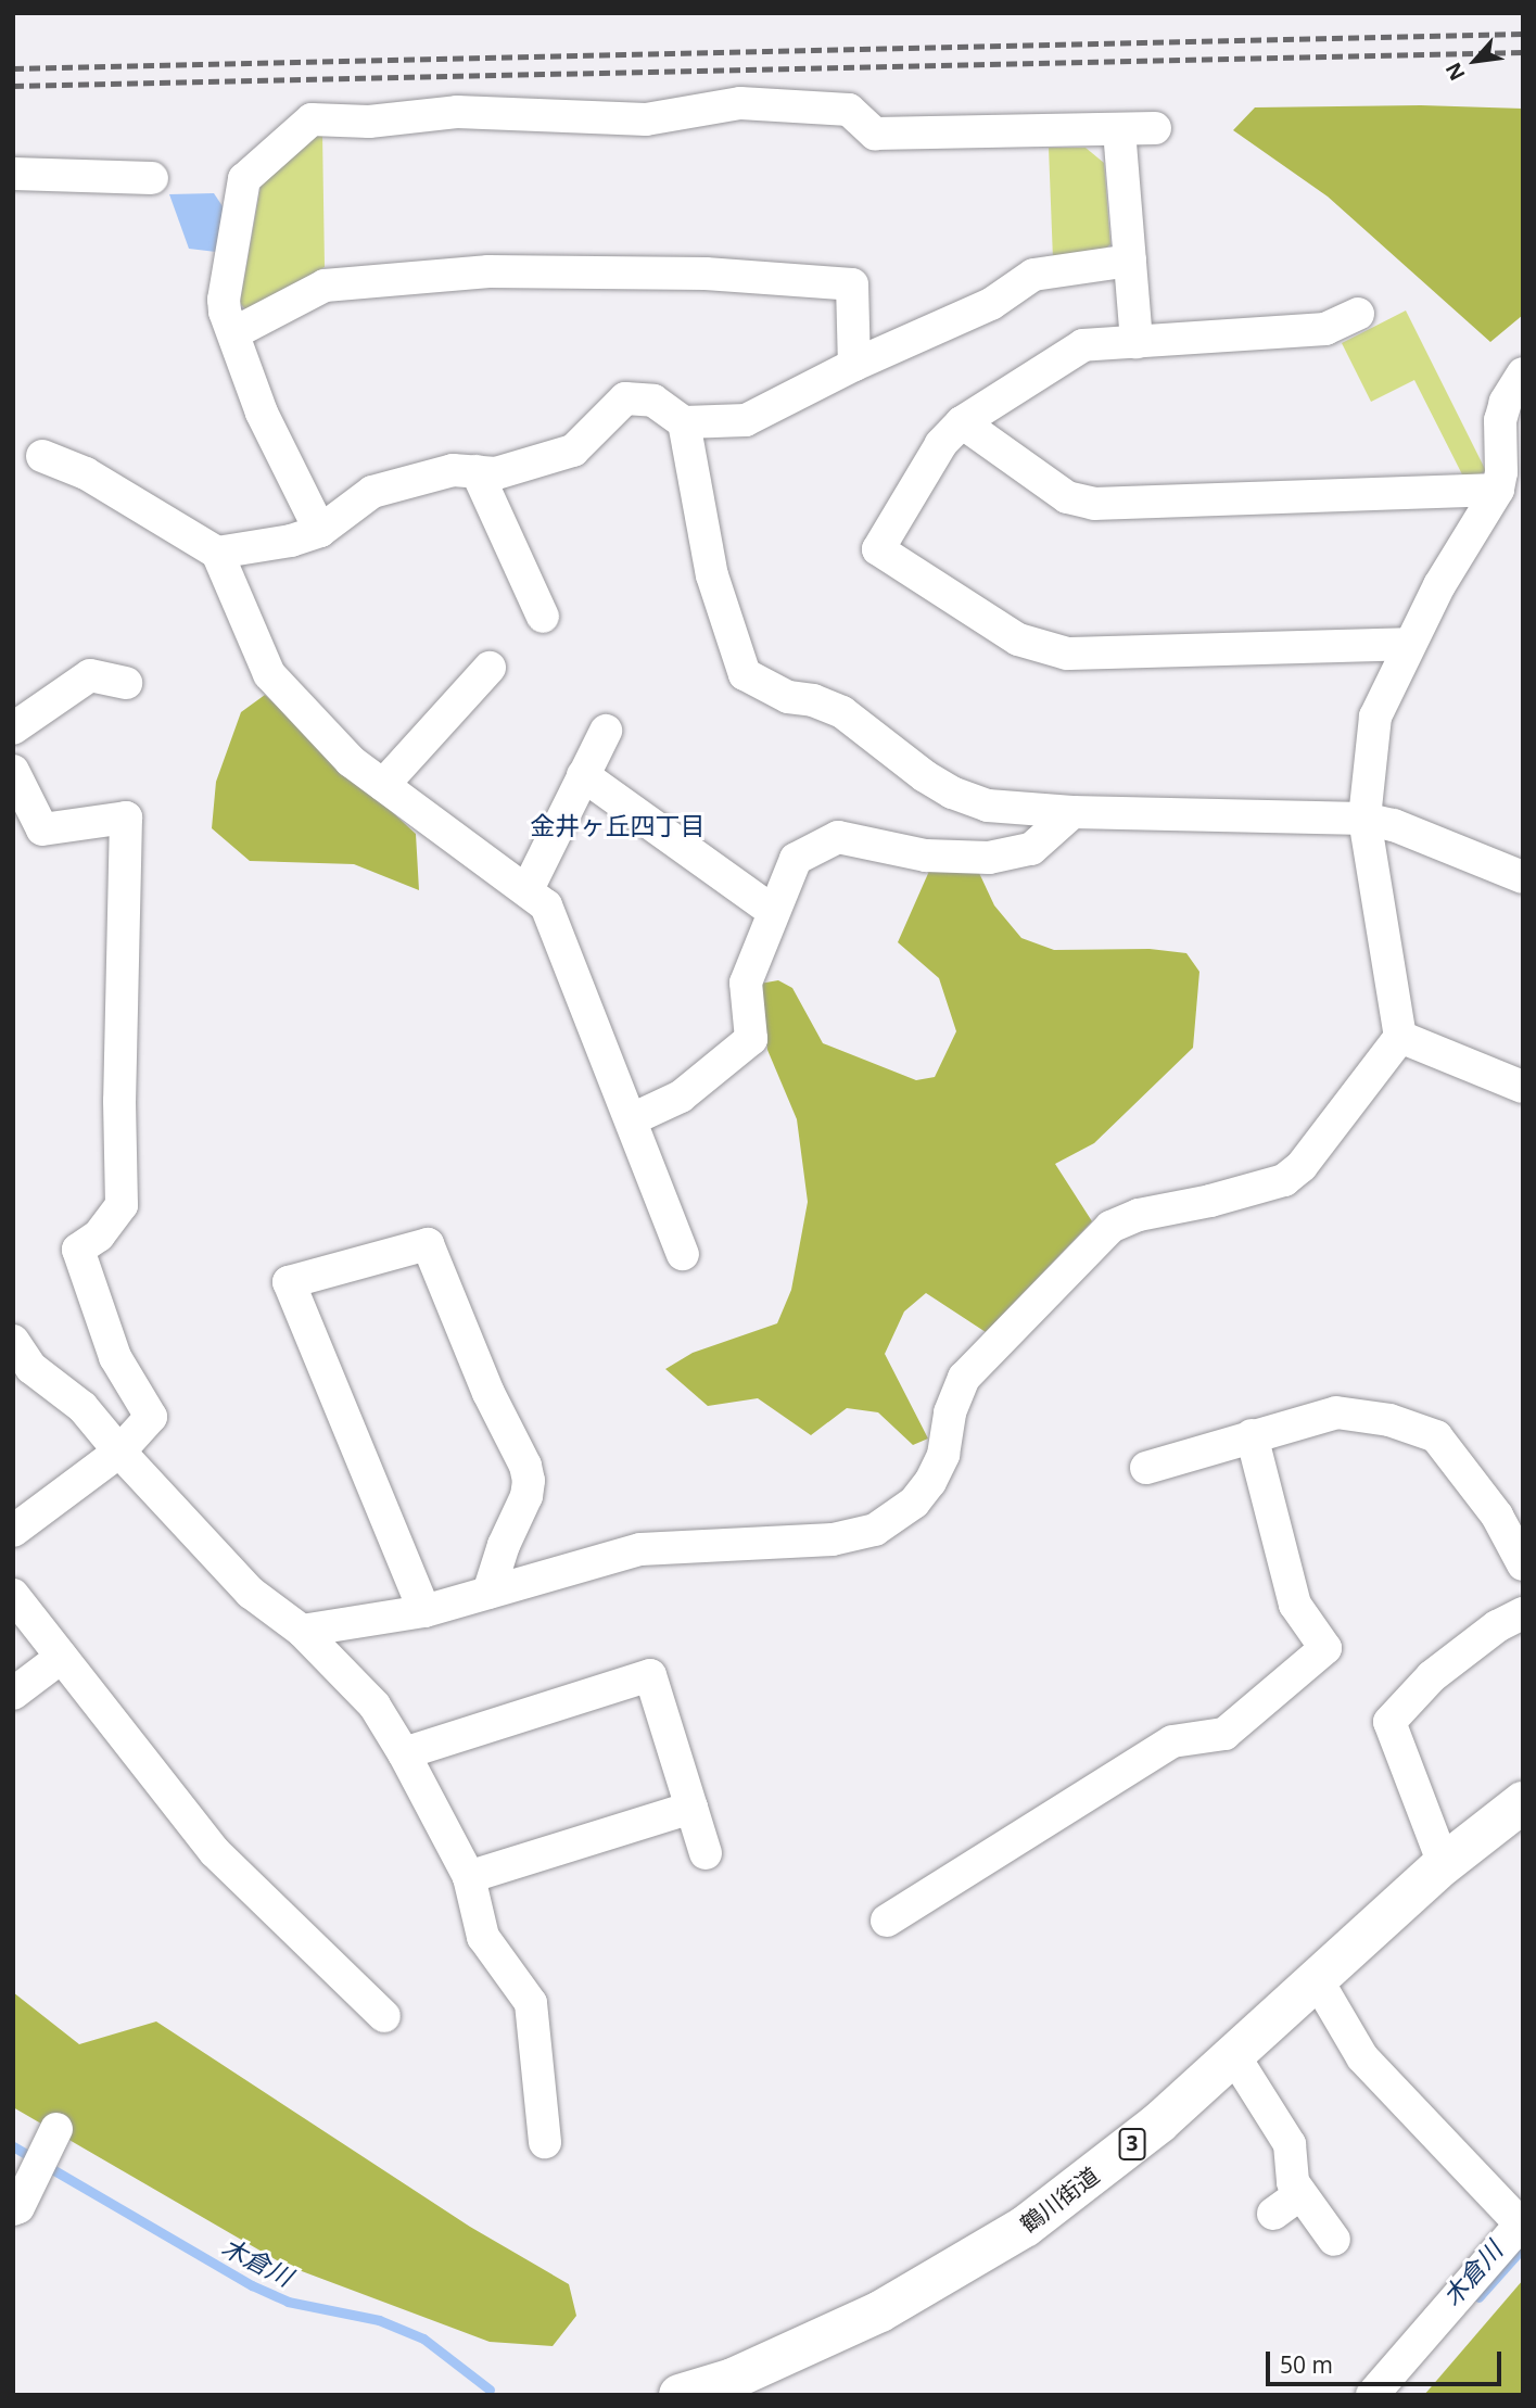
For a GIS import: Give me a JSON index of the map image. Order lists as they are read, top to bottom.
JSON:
{
  "streets": {
    "main road": ["3", "鶴川街道"]
  },
  "districts": ["金井ヶ丘四丁目"],
  "water": ["木倉川"],
  "scale_bar": "50 m",
  "north": "bottom left"
}
